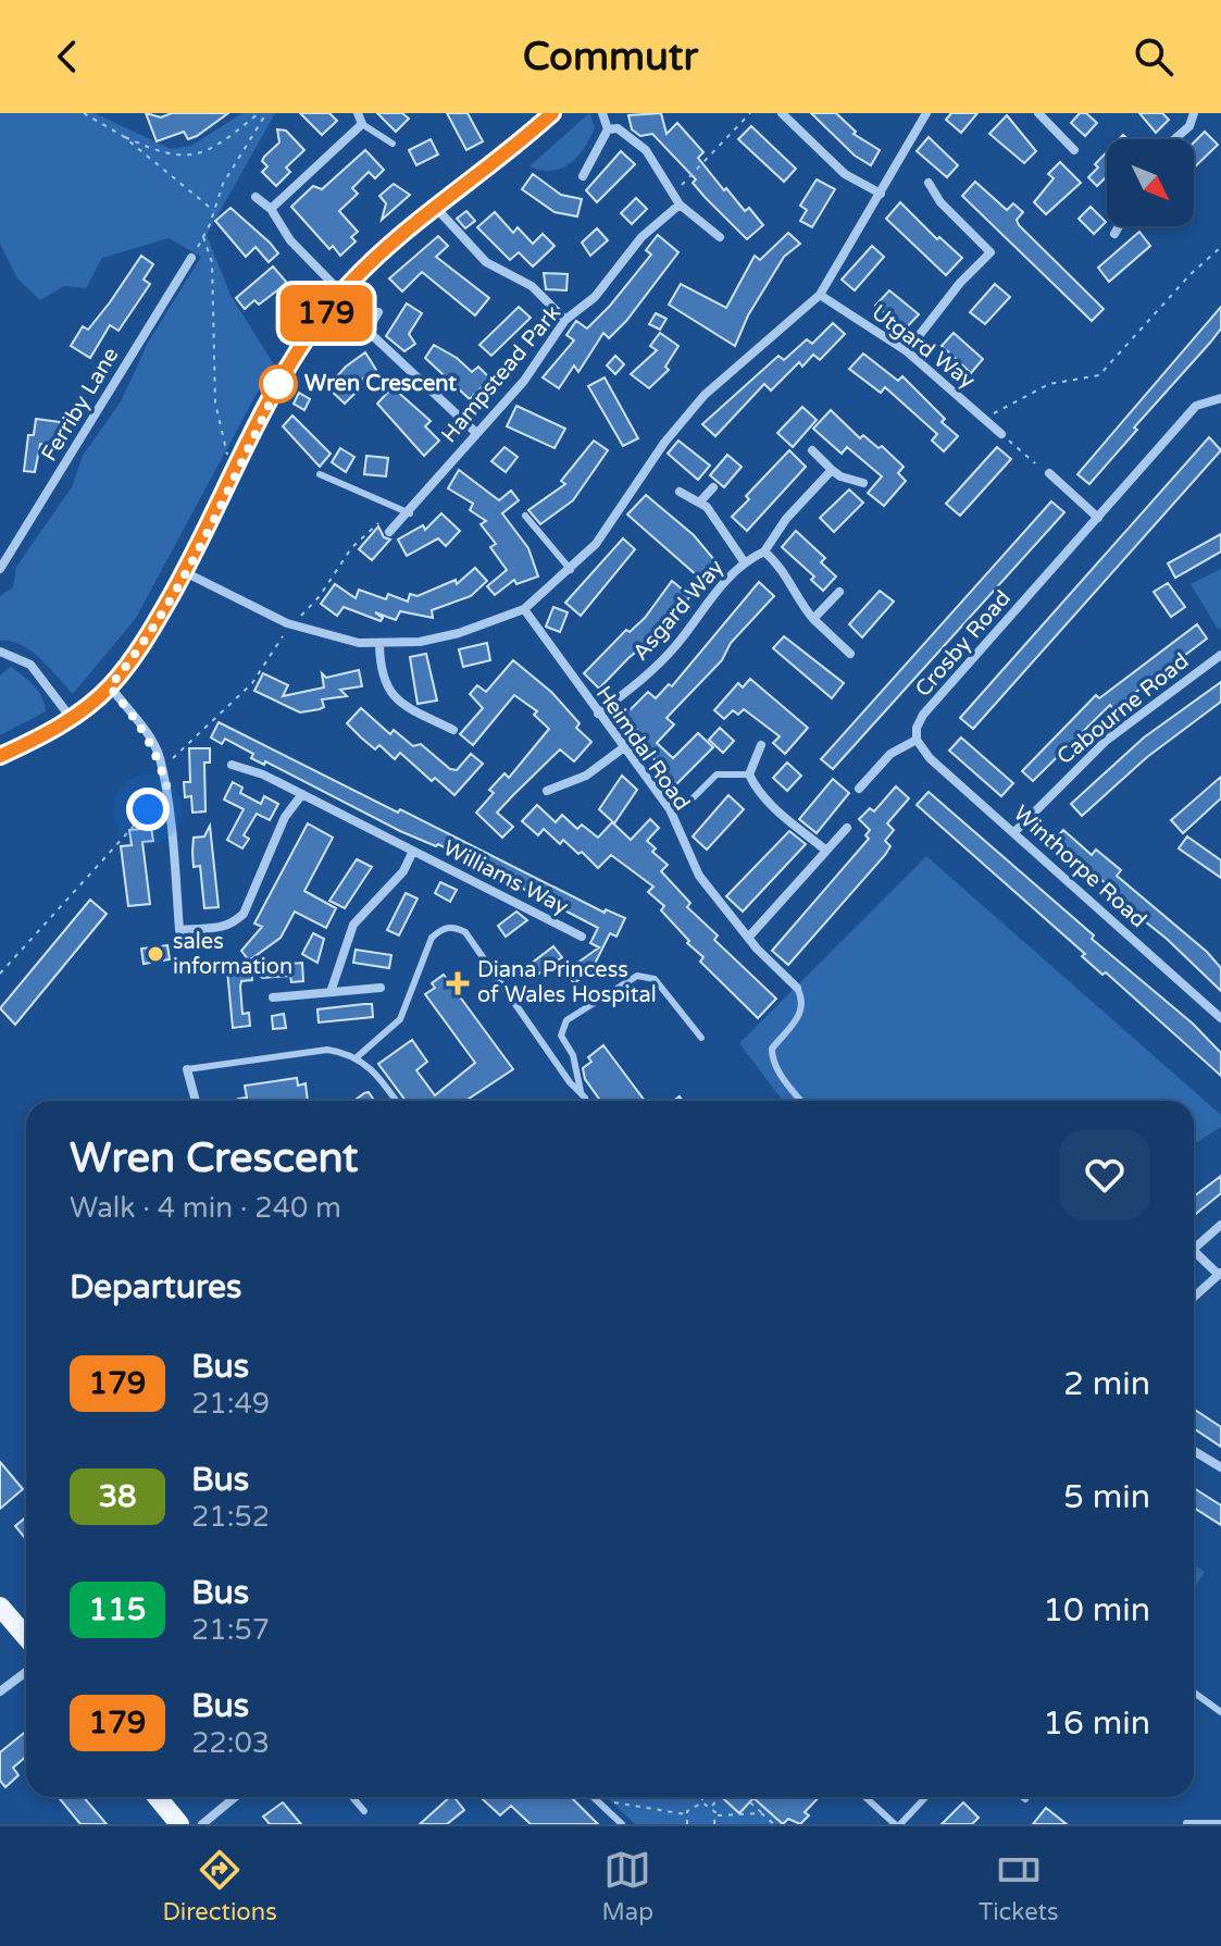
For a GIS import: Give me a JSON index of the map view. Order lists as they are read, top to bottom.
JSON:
{
  "streets": {
    "street": [
      "Utgard Way",
      "Hampstead Park",
      "Ferriby Lane",
      "Asgard Way",
      "Crosby Road",
      "Cabourne Road",
      "Heimdal Road",
      "Winthorpe Road",
      "Williams Way"
    ]
  },
  "crossings": [
    ["Asgard Way", "Heimdal Road"],
    ["Crosby Road", "Winthorpe Road"],
    ["Cabourne Road", "Winthorpe Road"]
  ],
  "places": {
    "other": ["Wren Crescent", "sales information"],
    "health": ["Diana Princess of Wales Hospital"]
  },
  "lines": ["bus line 179"],
  "north": "bottom right",
  "page": {
    "header": "Commutr",
    "on_map": "179",
    "heading": [
      ["Wren Crescent", "Walk · 4 min · 240 m"],
      "Departures"
    ],
    "list": [
      {
        "mark": "179",
        "name": "Bus",
        "note": "21:49",
        "value": "2 min"
      },
      {
        "mark": "38",
        "name": "Bus",
        "note": "21:52",
        "value": "5 min"
      },
      {
        "mark": "115",
        "name": "Bus",
        "note": "21:57",
        "value": "10 min"
      },
      {
        "mark": "179",
        "name": "Bus",
        "note": "22:03",
        "value": "16 min"
      }
    ],
    "tabs": ["Directions", "Map", "Tickets"]
  }
}
